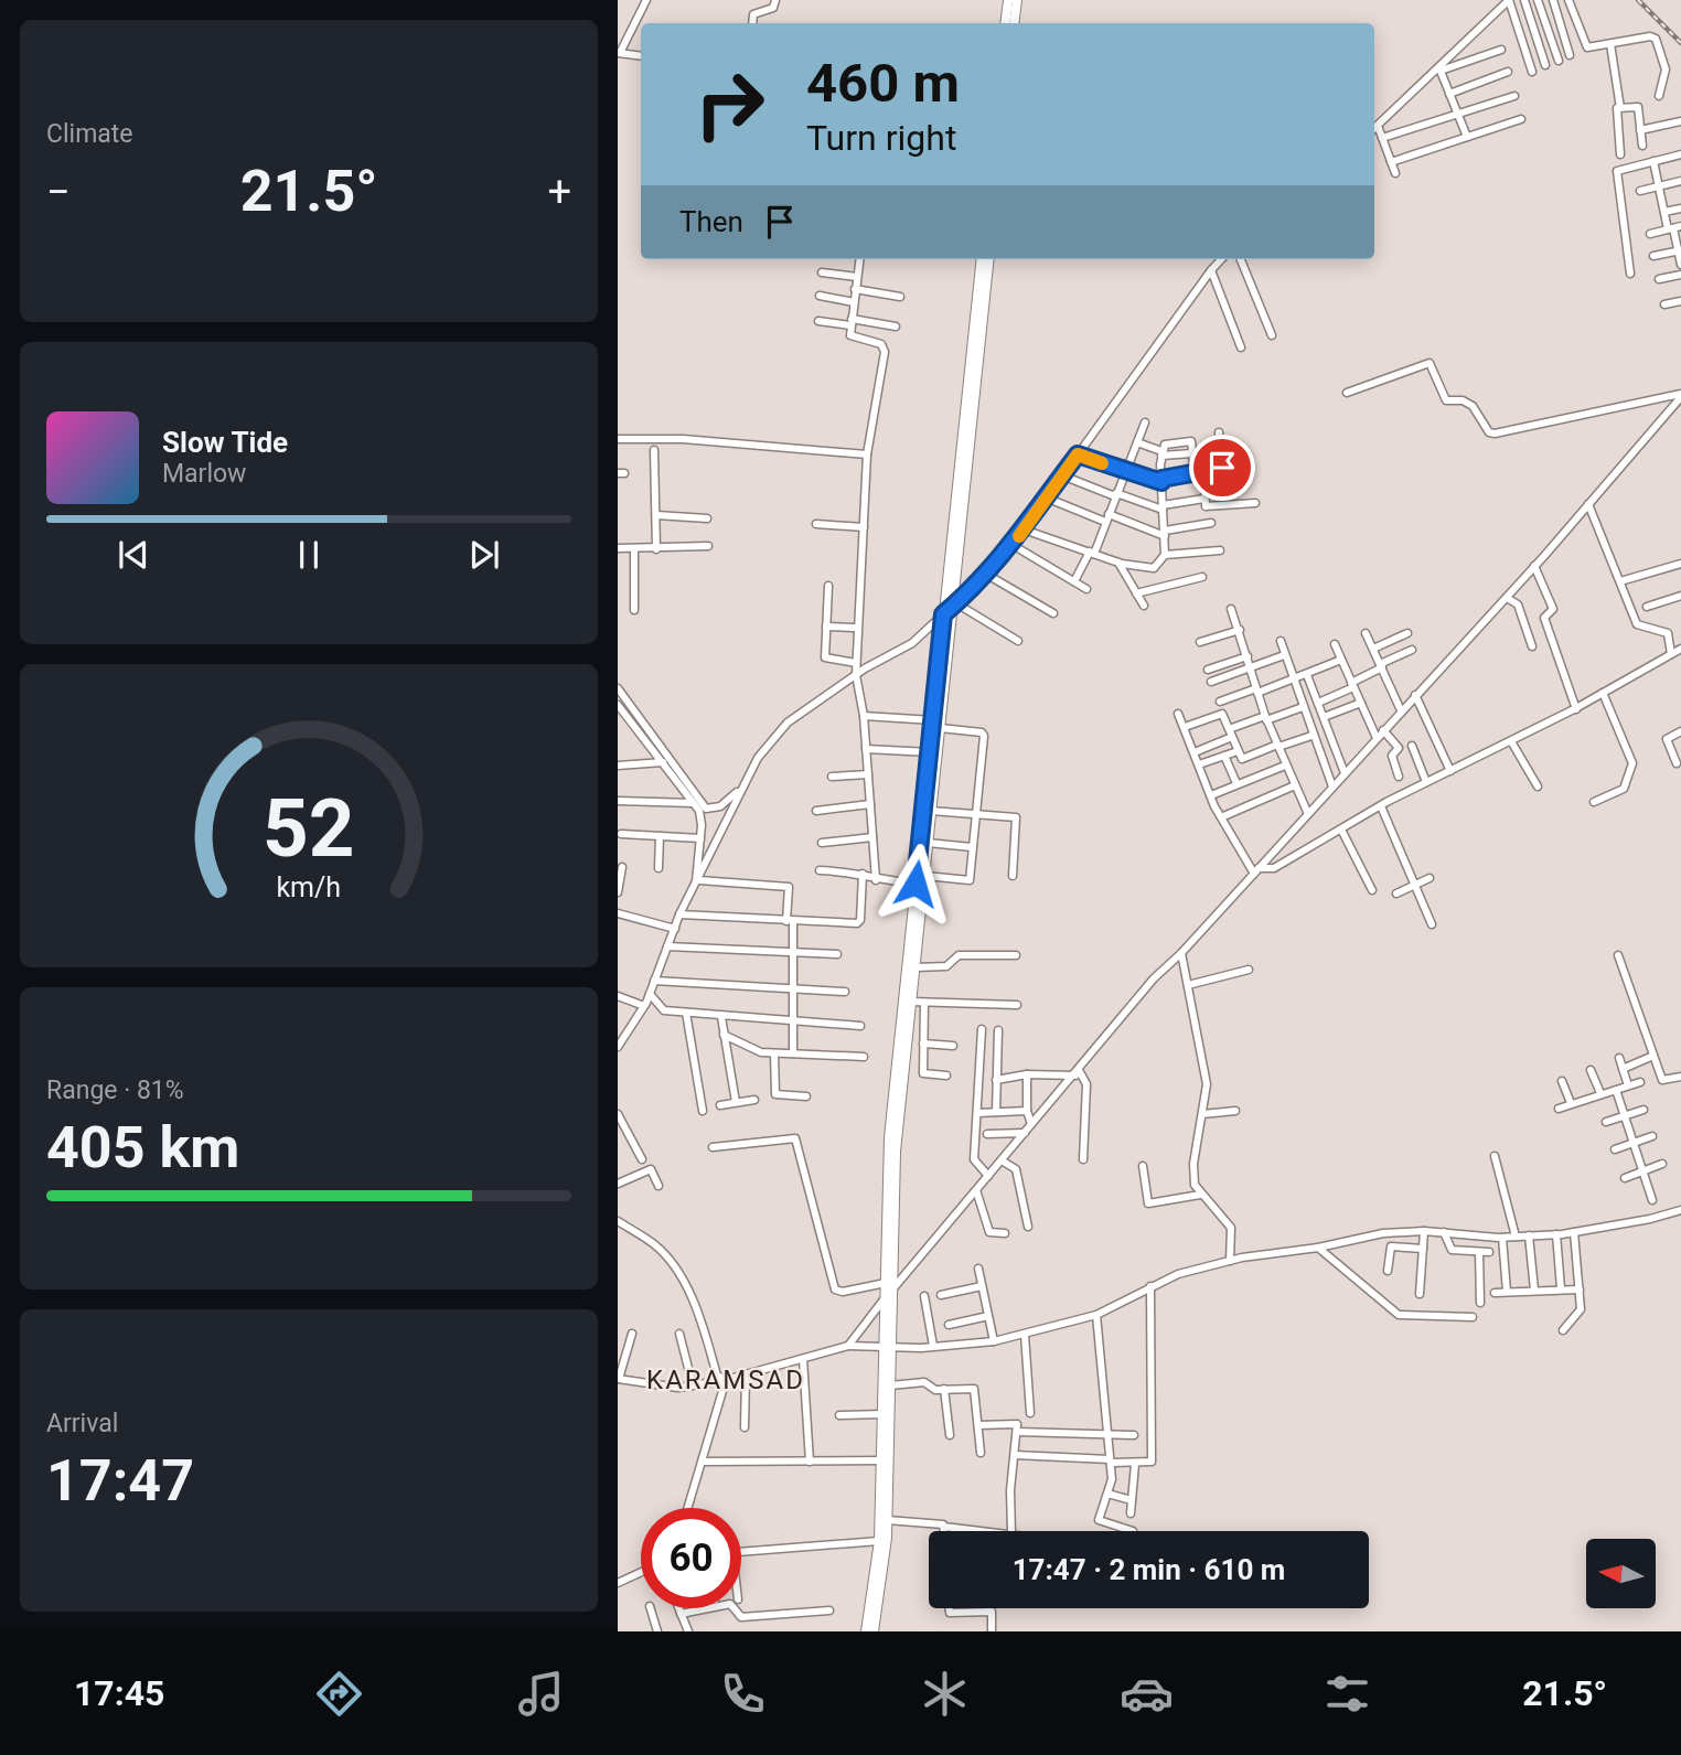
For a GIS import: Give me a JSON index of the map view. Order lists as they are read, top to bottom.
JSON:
{
  "districts": ["KARAMSAD"],
  "north": "left",
  "page": {
    "tile": [
      "Climate",
      ["Range · 81%", "405 km"],
      ["Arrival", "17:47"]
    ],
    "turn": ["460 m", "Turn right"],
    "heat": ["−", "21.5°", "+"],
    "then": "Then",
    "song": ["Slow Tide", "Marlow"],
    "limit": "60",
    "trip": "17:47 · 2 min · 610 m",
    "tabs": ["17:45", "21.5°"],
    "gauge": ["52", "km/h"]
  }
}
